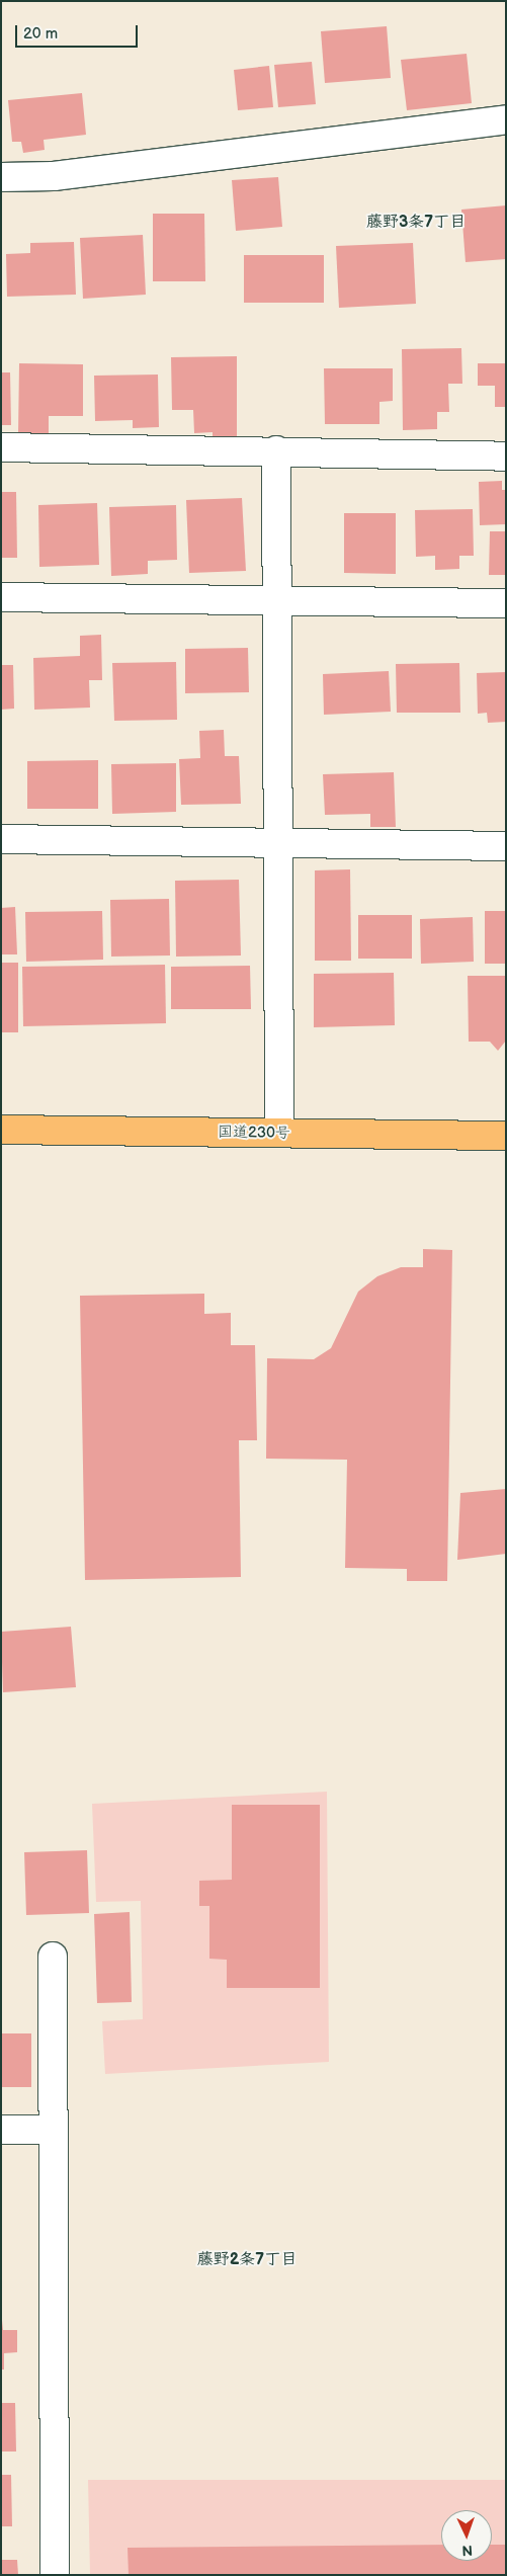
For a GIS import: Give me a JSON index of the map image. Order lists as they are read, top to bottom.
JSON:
{
  "streets": {
    "highway": ["国道230号"]
  },
  "districts": ["藤野3条7丁目", "藤野2条7丁目"],
  "scale_bar": "20 m",
  "north": "bottom"
}
